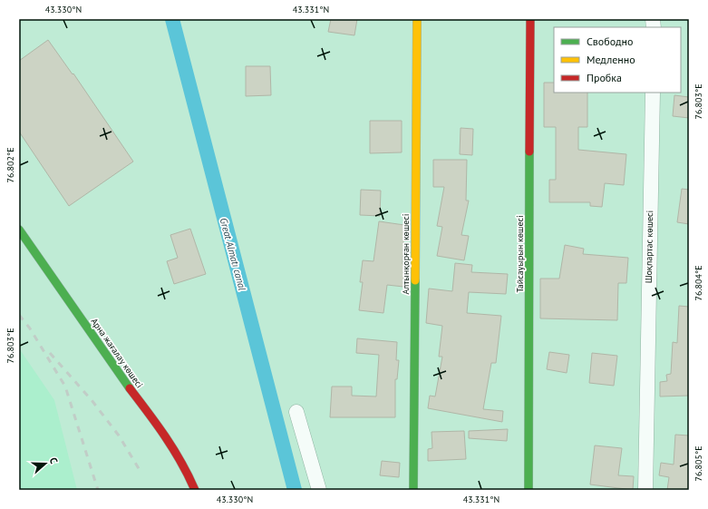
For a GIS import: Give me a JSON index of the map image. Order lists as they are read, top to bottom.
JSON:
{
  "streets": {
    "street": [
      "Шоқпартас көшесі",
      "Алтынқорған көшесі",
      "Тайсауырын көшесі",
      "Арна жағалау көшесі"
    ]
  },
  "water": ["Great Almatı canal"],
  "legend": ["Свободно", "Медленно", "Пробка"],
  "north": "right",
  "coordinates": [
    "43.330°N",
    "43.331°N",
    "76.803°E",
    "76.802°E",
    "76.804°E",
    "76.805°E"
  ]
}
